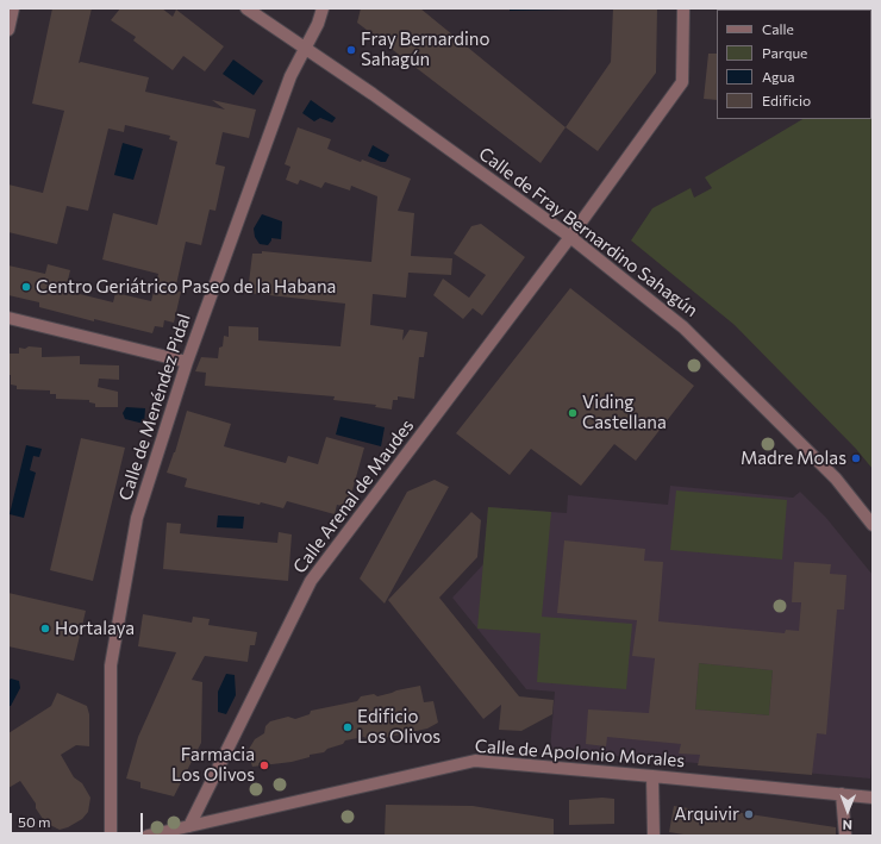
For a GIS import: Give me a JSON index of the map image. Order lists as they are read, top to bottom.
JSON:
{
  "streets": {
    "street": [
      "Calle de Fray Bernardino Sahagún",
      "Calle de Menéndez Pidal",
      "Calle Arenal de Maudes",
      "Calle de Apolonio Morales"
    ]
  },
  "crossings": [
    ["Calle de Fray Bernardino Sahagún", "Calle de Menéndez Pidal"],
    ["Calle de Fray Bernardino Sahagún", "Calle Arenal de Maudes"],
    ["Calle Arenal de Maudes", "Calle de Apolonio Morales"]
  ],
  "places": [
    "Fray Bernardino Sahagún",
    "Centro Geriátrico Paseo de la Habana",
    "Viding Castellana",
    "Madre Molas",
    "Hortalaya",
    "Edificio Los Olivos",
    "Farmacia Los Olivos",
    "Arquivir"
  ],
  "legend": [
    "Calle",
    "Parque",
    "Agua",
    "Edificio"
  ],
  "scale_bar": "50 m",
  "north": "bottom"
}
